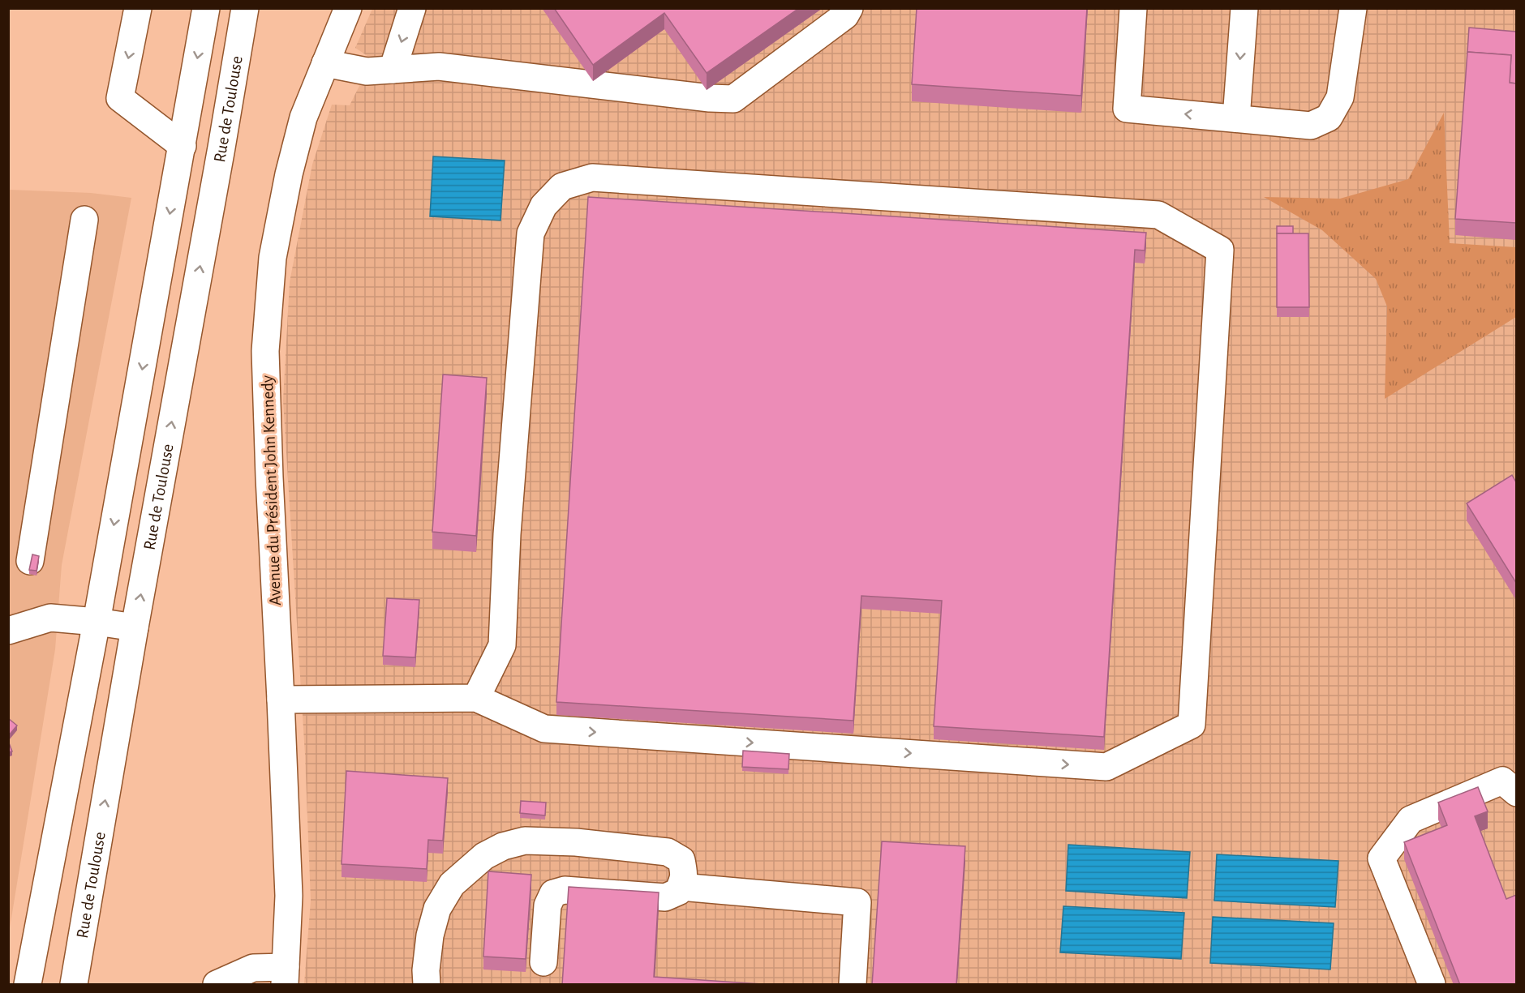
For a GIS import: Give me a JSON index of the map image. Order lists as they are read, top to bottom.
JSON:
{
  "streets": {
    "main road": ["Rue de Toulouse", "Avenue du Président John Kennedy"]
  }
}
